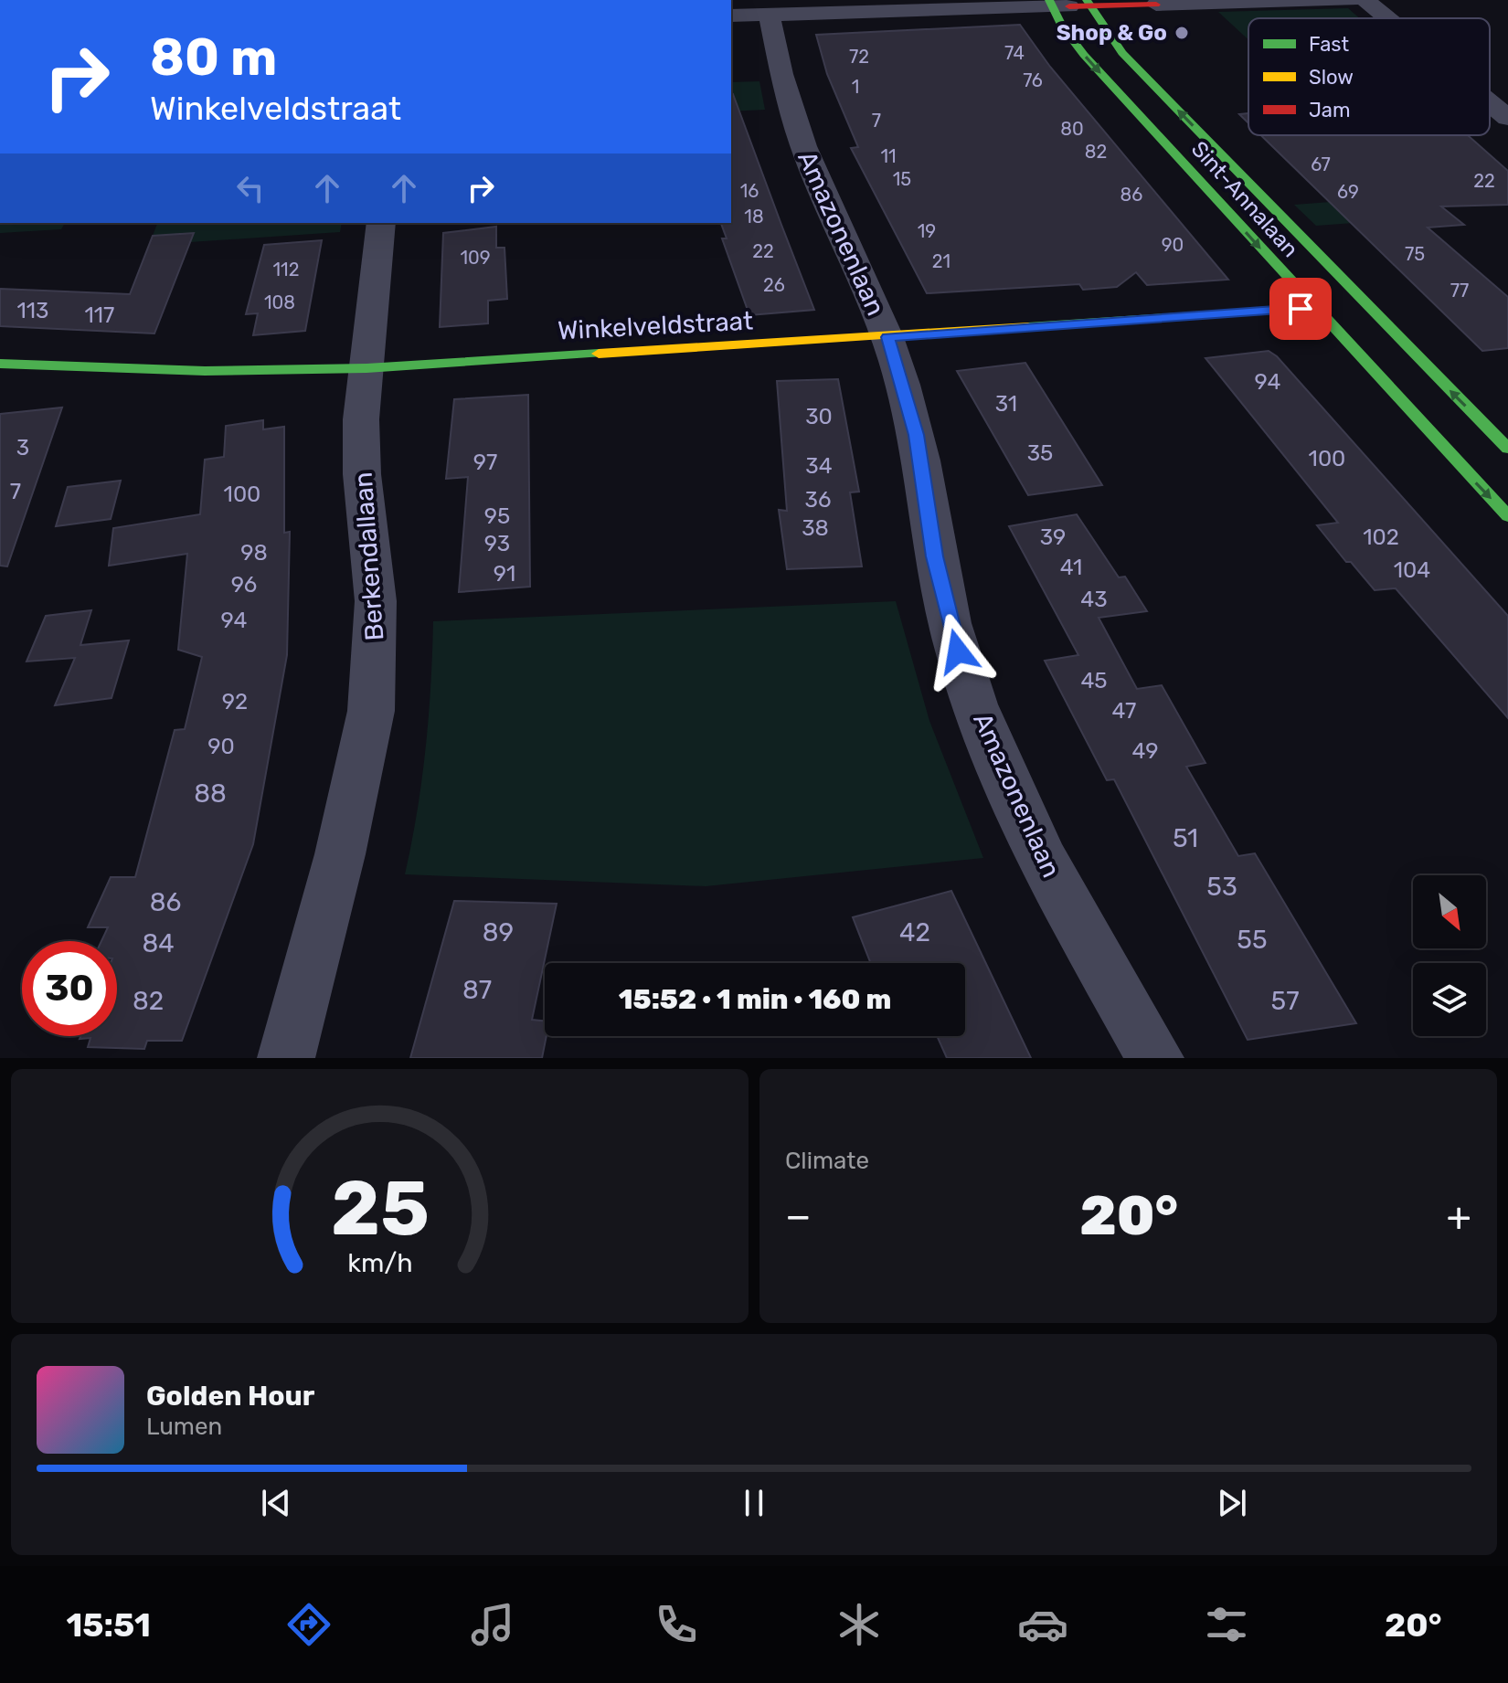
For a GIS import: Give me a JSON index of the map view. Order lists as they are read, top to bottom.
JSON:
{
  "streets": {
    "main road": ["Sint-Annalaan", "Winkelveldstraat"],
    "street": ["Amazonenlaan", "Berkendallaan"]
  },
  "crossings": [
    ["Sint-Annalaan", "Winkelveldstraat"],
    ["Amazonenlaan", "Winkelveldstraat"],
    ["Winkelveldstraat", "Berkendallaan"]
  ],
  "places": ["Shop & Go"],
  "house_numbers": [
    "74",
    "72",
    "76",
    "1",
    "7",
    "80",
    "82",
    "11",
    "67",
    "15",
    "22",
    "16",
    "69",
    "86",
    "18",
    "19",
    "90",
    "22",
    "75",
    "109",
    "21",
    "112",
    "26",
    "77",
    "108",
    "113",
    "117",
    "94",
    "31",
    "30",
    "3",
    "35",
    "100",
    "97",
    "34",
    "7",
    "100",
    "36",
    "95",
    "38",
    "39",
    "102",
    "93",
    "98",
    "41",
    "104",
    "91",
    "96",
    "43",
    "94",
    "45",
    "92",
    "47",
    "90",
    "49",
    "88",
    "51",
    "53",
    "86",
    "89",
    "42",
    "55",
    "84",
    "87",
    "82",
    "57"
  ],
  "legend": ["Fast", "Slow", "Jam"],
  "north": "bottom right",
  "page": {
    "turn": ["80 m", "Winkelveldstraat"],
    "limit": "30",
    "trip": "15:52 · 1 min · 160 m",
    "tile": "Climate",
    "heat": ["−", "20°", "+"],
    "song": ["Golden Hour", "Lumen"],
    "tabs": ["15:51", "20°"],
    "gauge": ["25", "km/h"]
  }
}
